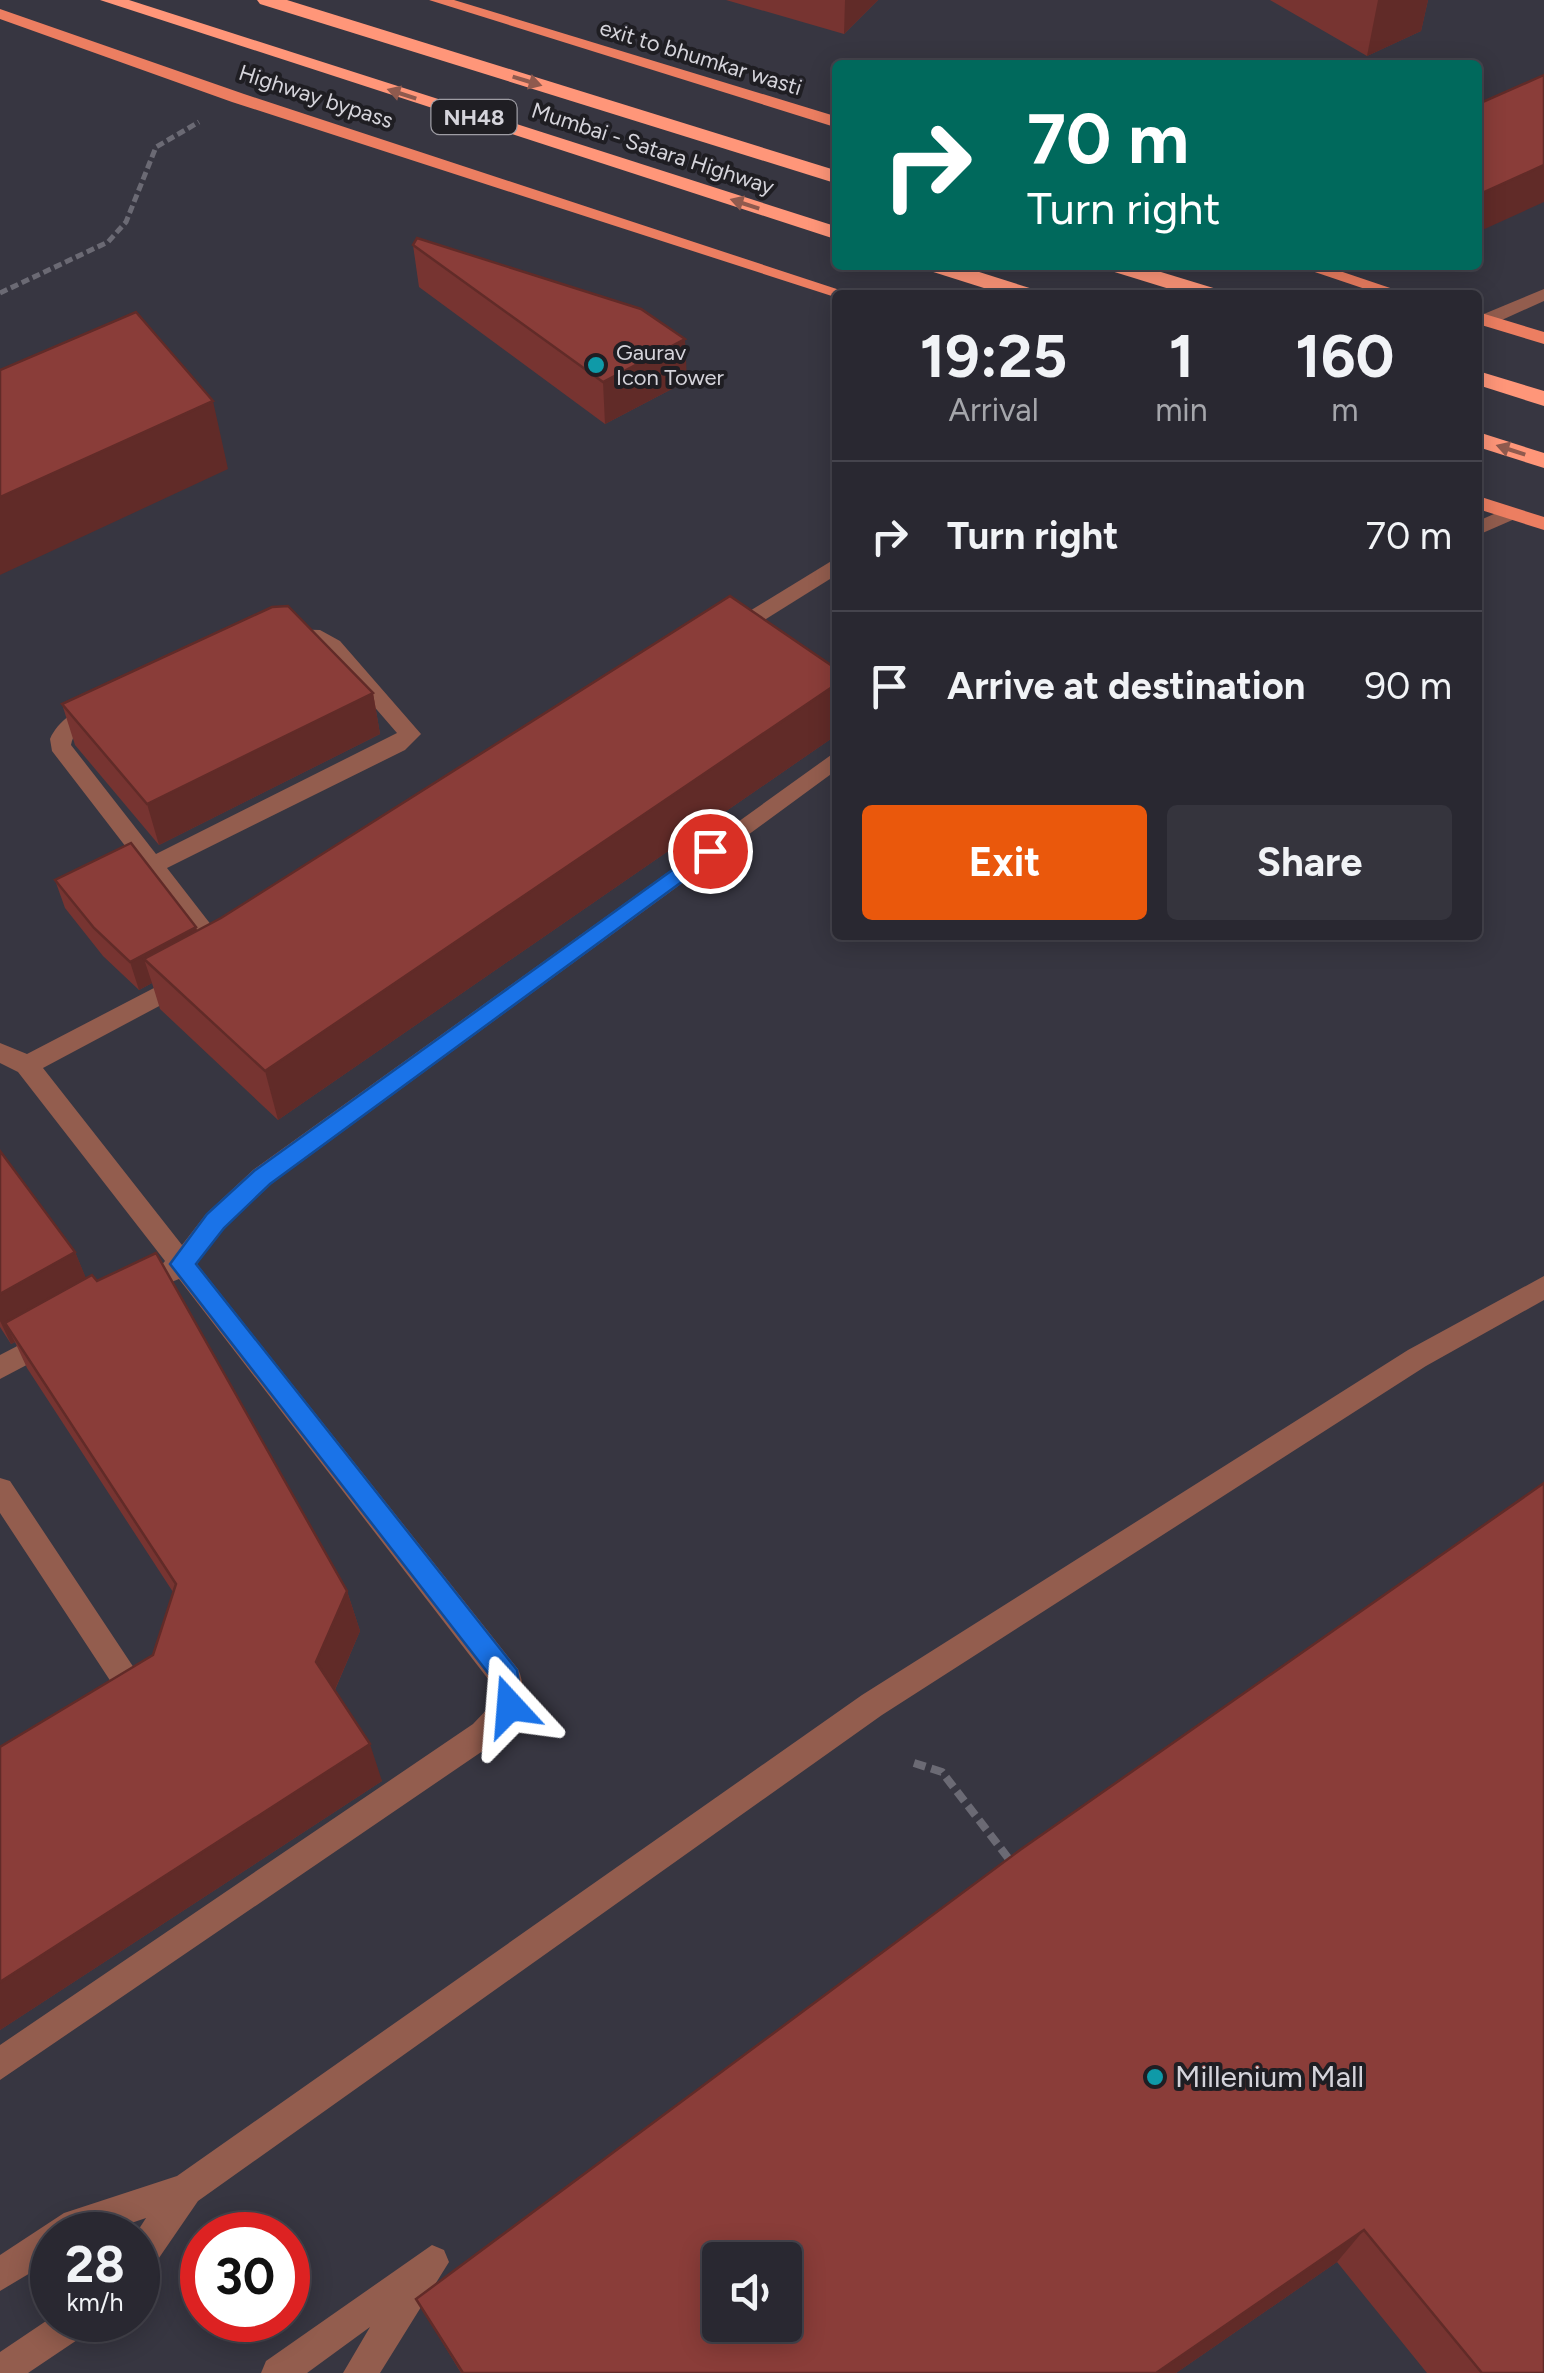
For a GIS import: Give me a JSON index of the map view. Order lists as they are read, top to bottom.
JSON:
{
  "streets": {
    "highway": ["NH48", "Mumbai - Satara Highway"],
    "main road": ["exit to bhumkar wasti", "Highway bypass"]
  },
  "places": ["Gaurav Icon Tower", "Millenium Mall"],
  "page": {
    "turn": ["70 m", "Turn right"],
    "eta": [
      "19:25",
      "Arrival",
      "1",
      "min",
      "160",
      "m"
    ],
    "list": [
      {
        "name": "Turn right",
        "value": "70 m"
      },
      {
        "name": "Arrive at destination",
        "value": "90 m"
      }
    ],
    "buttons": ["Exit", "Share"],
    "speed": "28 km/h",
    "limit": "30"
  }
}
